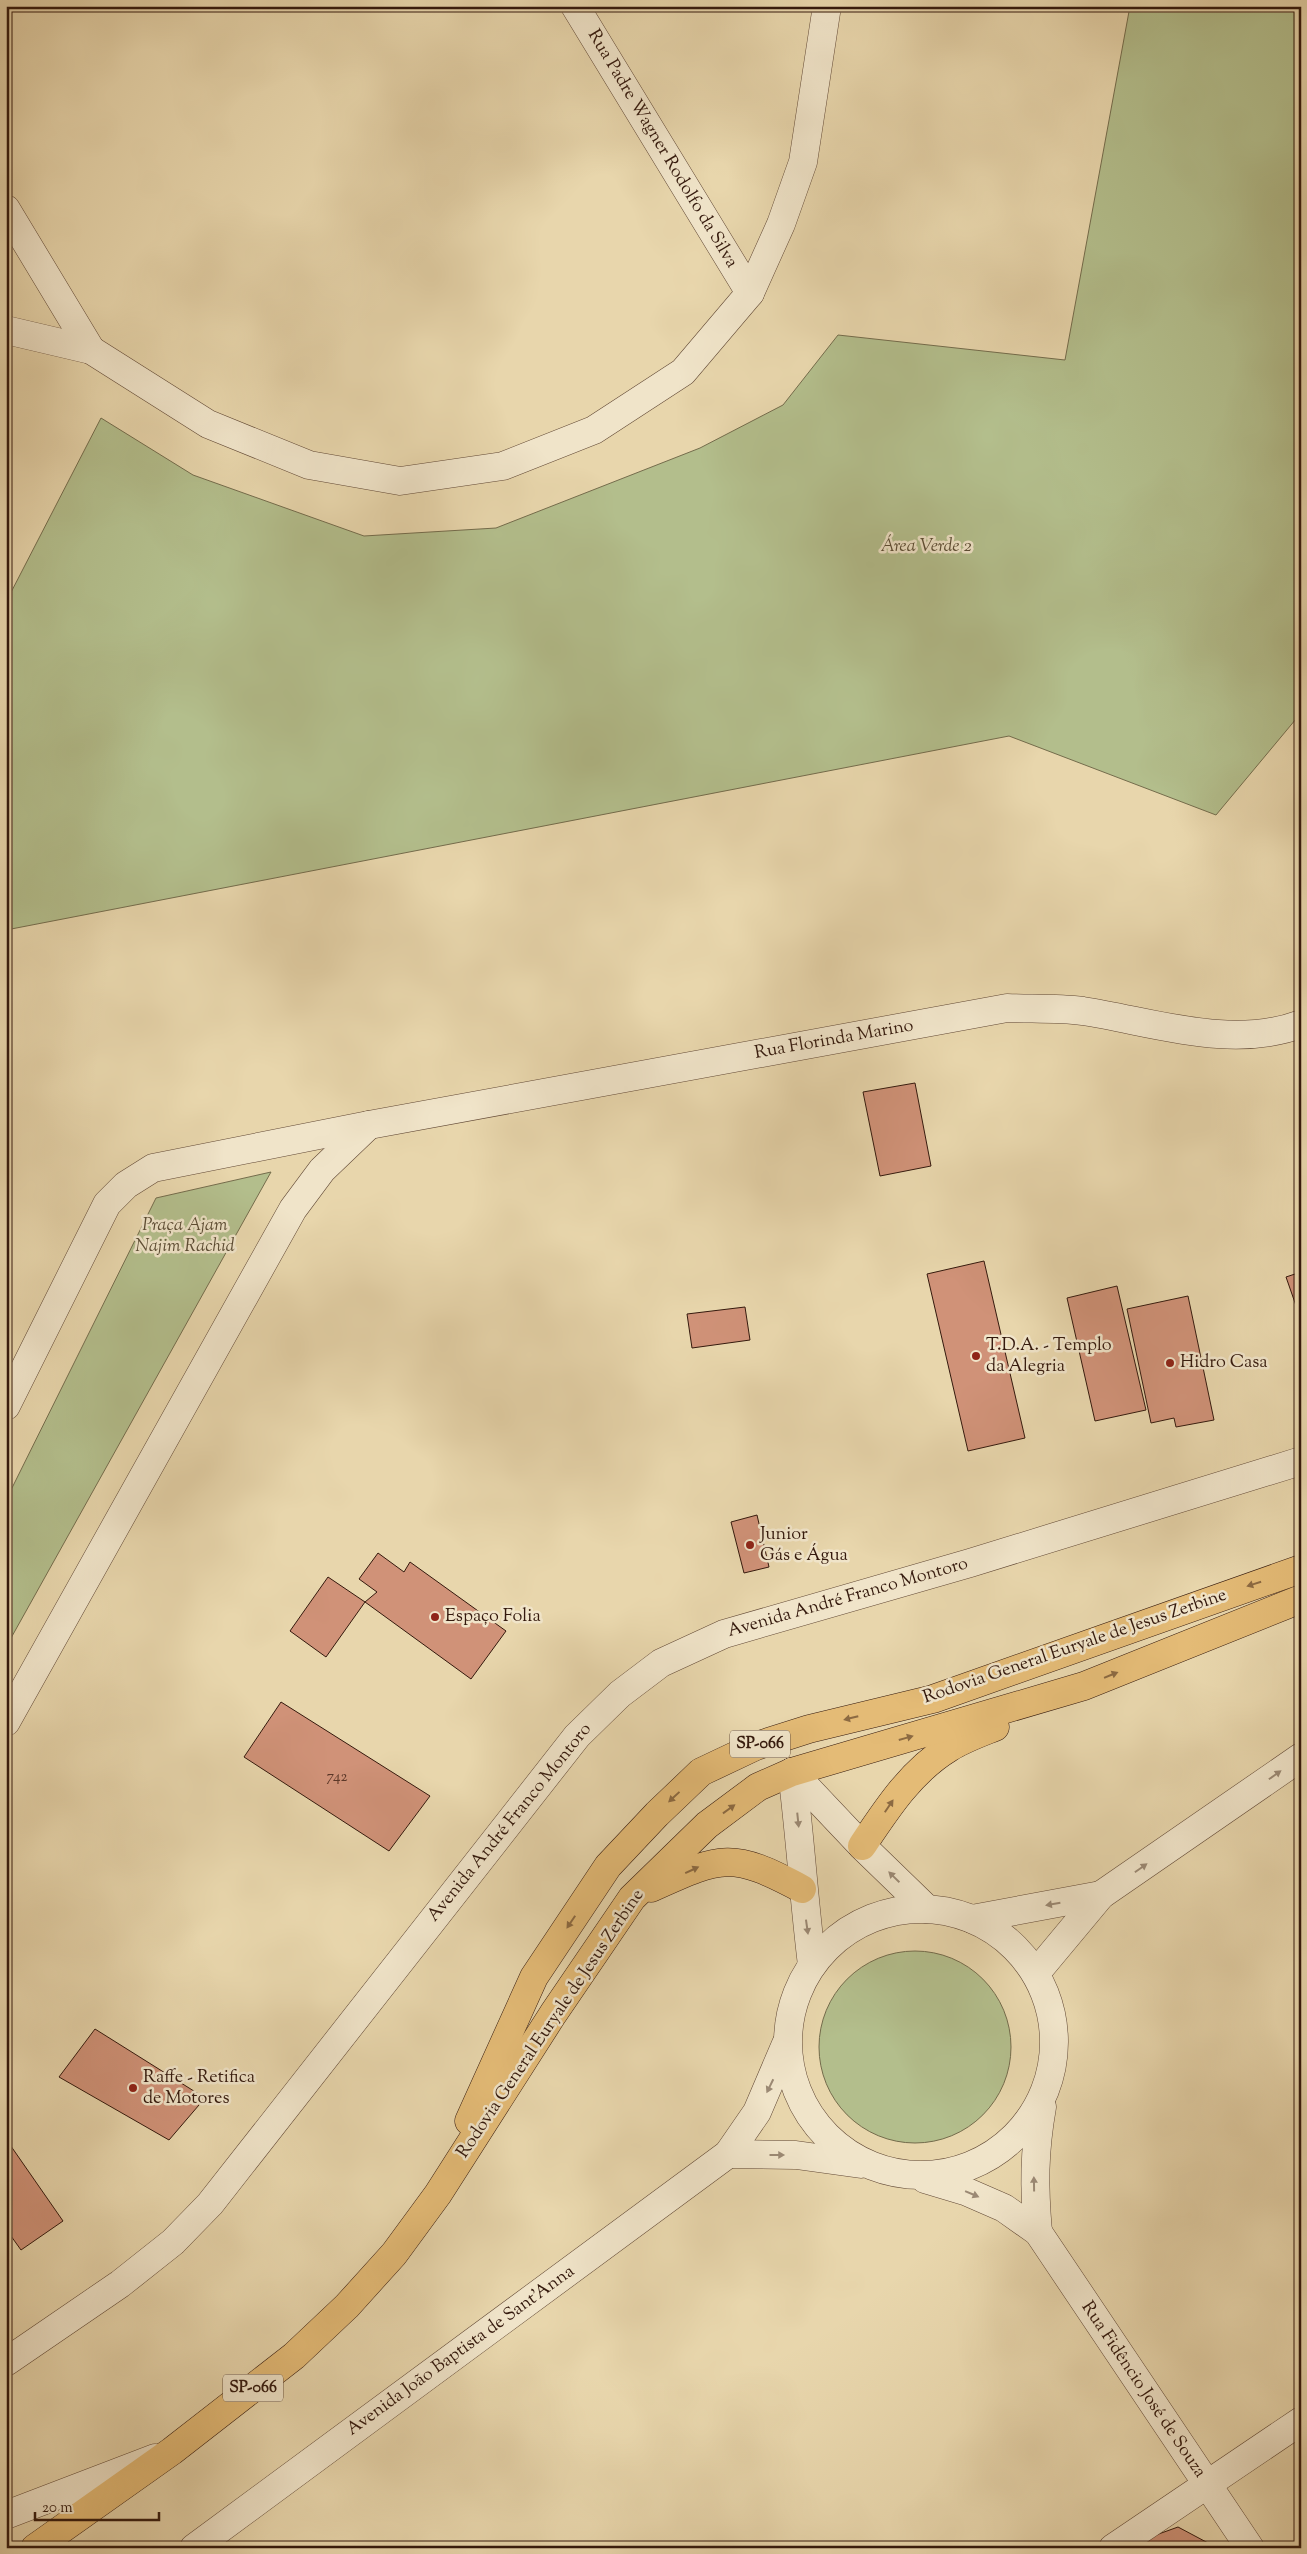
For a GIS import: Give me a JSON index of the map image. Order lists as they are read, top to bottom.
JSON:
{
  "streets": {
    "main road": ["Rodovia General Euryale de Jesus Zerbine", "SP-066"],
    "street": [
      "Rua Padre Wagner Rodolfo da Silva",
      "Rua Florinda Marino",
      "Avenida André Franco Montoro",
      "Avenida João Baptista de Sant'Anna",
      "Rua Fidêncio José de Souza"
    ]
  },
  "parks": ["Área Verde 2", "Praça Ajam Najim Rachid"],
  "places": [
    "T.D.A. - Templo da Alegria",
    "Hidro Casa",
    "Junior Gás e Água",
    "Espaço Folia",
    "Raffe - Retifica de Motores"
  ],
  "house_numbers": ["742"],
  "scale_bar": "20 m"
}
